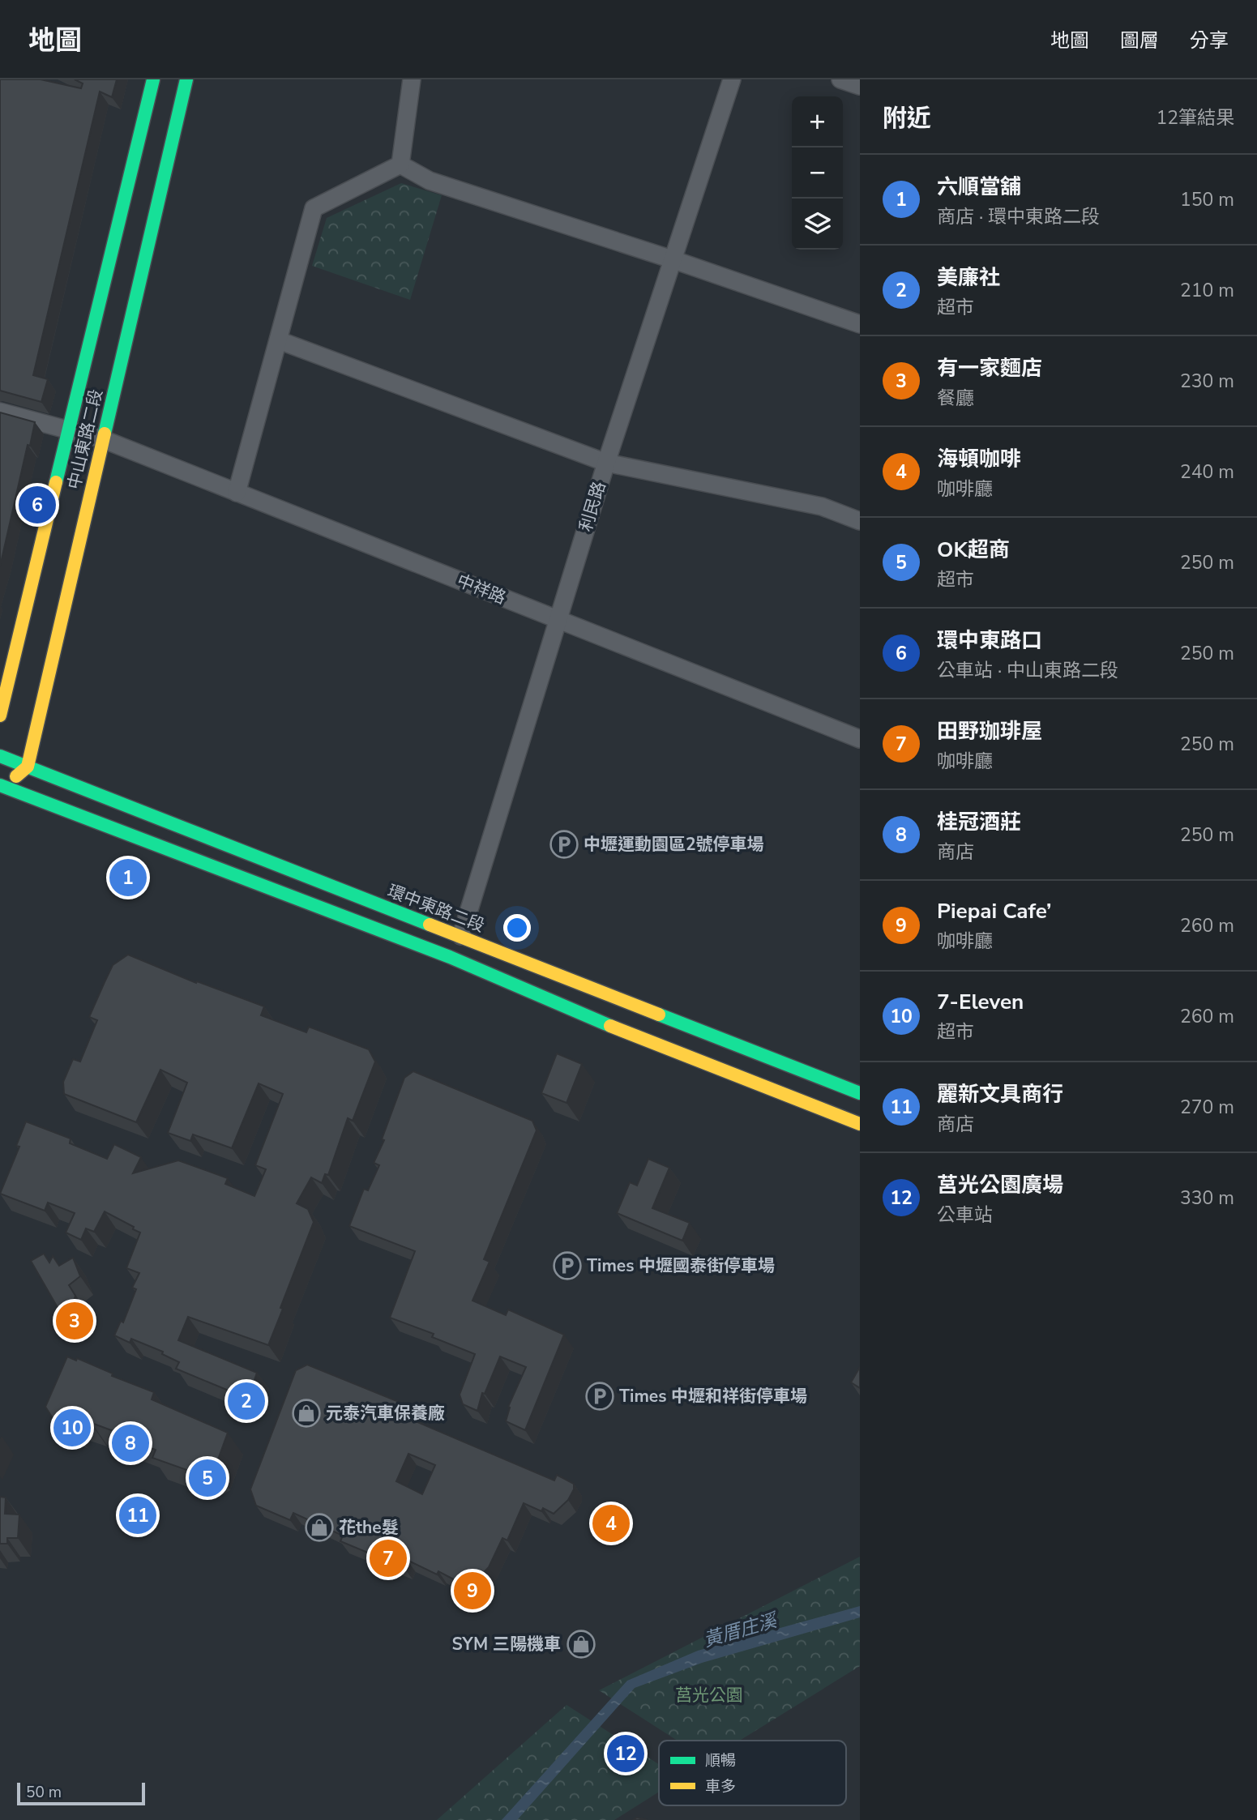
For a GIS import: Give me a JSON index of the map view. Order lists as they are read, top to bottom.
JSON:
{
  "streets": {
    "street": [
      "中山東路二段",
      "利民路",
      "中祥路",
      "環中東路二段"
    ]
  },
  "crossings": [
    ["中山東路二段", "中祥路"],
    ["中山東路二段", "環中東路二段"],
    ["利民路", "中祥路"],
    ["利民路", "環中東路二段"]
  ],
  "water": ["黃厝庄溪"],
  "parks": ["莒光公園"],
  "places": {
    "parking": ["中壢運動園區2號停車場", "Times 中壢國泰街停車場", "Times 中壢和祥街停車場"],
    "shop": ["元泰汽車保養廠", "花the髮", "SYM 三陽機車"]
  },
  "legend": ["順暢", "車多"],
  "scale_bar": "50 m",
  "page": {
    "header": "地圖",
    "nav": ["地圖", "圖層", "分享"],
    "heading": ["附近", "12筆結果"],
    "map_buttons": ["+", "−"],
    "list": [
      {
        "mark": "1",
        "name": "六順當舖",
        "note": "商店 · 環中東路二段",
        "value": "150 m"
      },
      {
        "mark": "2",
        "name": "美廉社",
        "note": "超市",
        "value": "210 m"
      },
      {
        "mark": "3",
        "name": "有一家麵店",
        "note": "餐廳",
        "value": "230 m"
      },
      {
        "mark": "4",
        "name": "海頓咖啡",
        "note": "咖啡廳",
        "value": "240 m"
      },
      {
        "mark": "5",
        "name": "OK超商",
        "note": "超市",
        "value": "250 m"
      },
      {
        "mark": "6",
        "name": "環中東路口",
        "note": "公車站 · 中山東路二段",
        "value": "250 m"
      },
      {
        "mark": "7",
        "name": "田野珈琲屋",
        "note": "咖啡廳",
        "value": "250 m"
      },
      {
        "mark": "8",
        "name": "桂冠酒莊",
        "note": "商店",
        "value": "250 m"
      },
      {
        "mark": "9",
        "name": "Piepai Cafe’",
        "note": "咖啡廳",
        "value": "260 m"
      },
      {
        "mark": "10",
        "name": "7-Eleven",
        "note": "超市",
        "value": "260 m"
      },
      {
        "mark": "11",
        "name": "麗新文具商行",
        "note": "商店",
        "value": "270 m"
      },
      {
        "mark": "12",
        "name": "莒光公園廣場",
        "note": "公車站",
        "value": "330 m"
      }
    ],
    "pins": [
      "6",
      "1",
      "3",
      "2",
      "10",
      "8",
      "5",
      "11",
      "4",
      "7",
      "9",
      "12"
    ],
    "scale": "50 m"
  }
}
